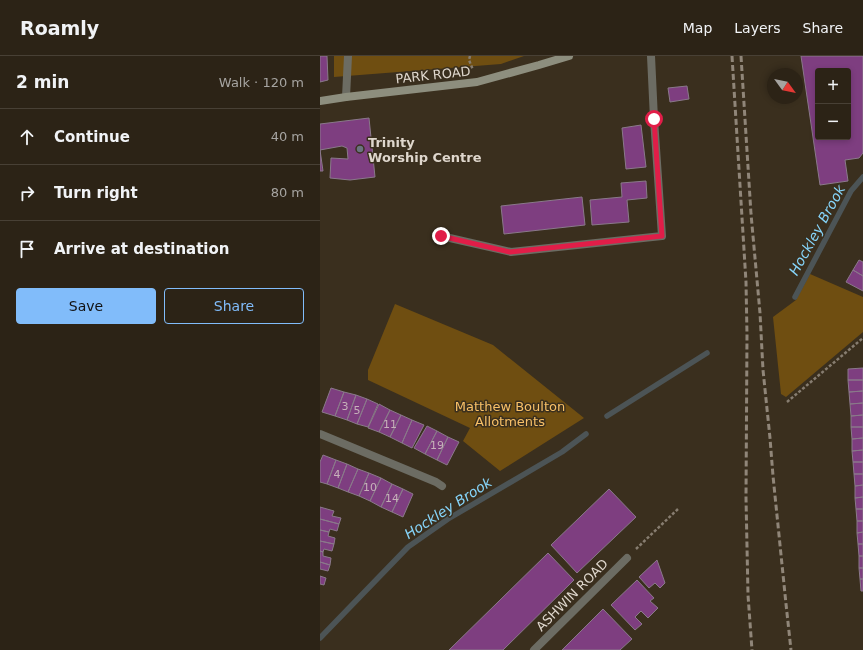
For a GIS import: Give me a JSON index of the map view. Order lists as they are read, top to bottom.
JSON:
{
  "streets": {
    "street": ["PARK ROAD", "ASHWIN ROAD"]
  },
  "water": ["Hockley Brook"],
  "parks": ["Matthew Boulton Allotments"],
  "places": ["Trinity Worship Centre"],
  "house_numbers": [
    "3",
    "5",
    "11",
    "19",
    "4",
    "10",
    "14"
  ],
  "north": "bottom right",
  "page": {
    "header": "Roamly",
    "nav": ["Map", "Layers", "Share"],
    "heading": ["2 min", "Walk · 120 m"],
    "map_buttons": ["+", "−"],
    "list": [
      ["Continue", "40 m"],
      ["Turn right", "80 m"],
      "Arrive at destination"
    ],
    "buttons": ["Save", "Share"]
  }
}
